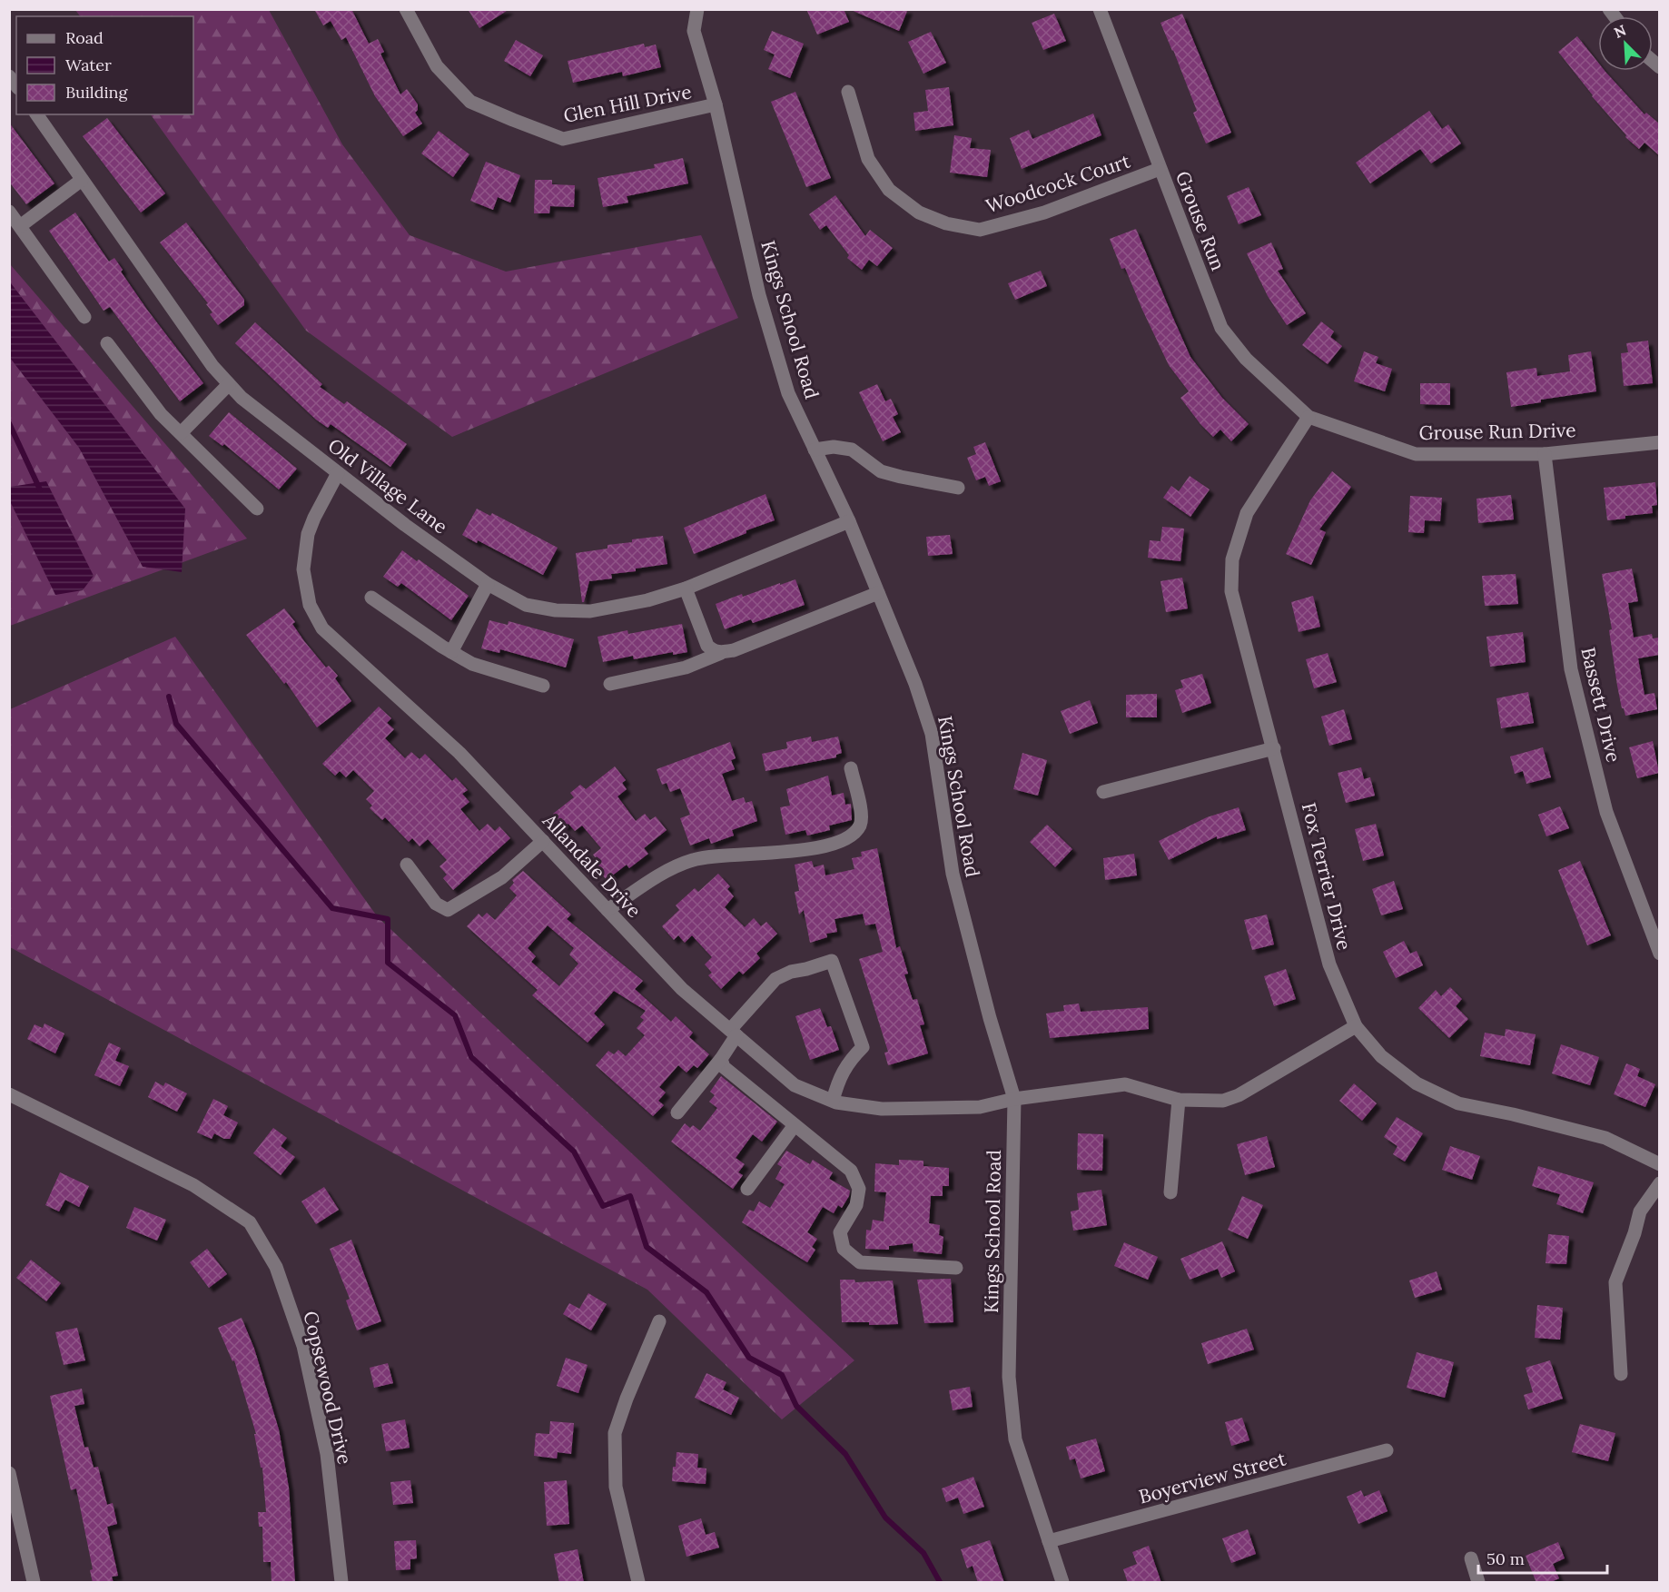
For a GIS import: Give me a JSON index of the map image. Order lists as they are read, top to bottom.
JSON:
{
  "streets": {
    "street": [
      "Glen Hill Drive",
      "Woodcock Court",
      "Grouse Run",
      "Kings School Road",
      "Grouse Run Drive",
      "Old Village Lane",
      "Bassett Drive",
      "Allandale Drive",
      "Fox Terrier Drive",
      "Copsewood Drive",
      "Boyerview Street"
    ]
  },
  "crossings": [
    ["Glen Hill Drive", "Kings School Road"],
    ["Woodcock Court", "Grouse Run"],
    ["Grouse Run", "Grouse Run Drive"],
    ["Grouse Run", "Fox Terrier Drive"],
    ["Kings School Road", "Old Village Lane"],
    ["Kings School Road", "Allandale Drive"],
    ["Kings School Road", "Boyerview Street"],
    ["Grouse Run Drive", "Bassett Drive"],
    ["Grouse Run Drive", "Fox Terrier Drive"],
    ["Old Village Lane", "Allandale Drive"],
    ["Allandale Drive", "Fox Terrier Drive"]
  ],
  "legend": ["Road", "Water", "Building"],
  "scale_bar": "50 m",
  "north": "top left"
}
